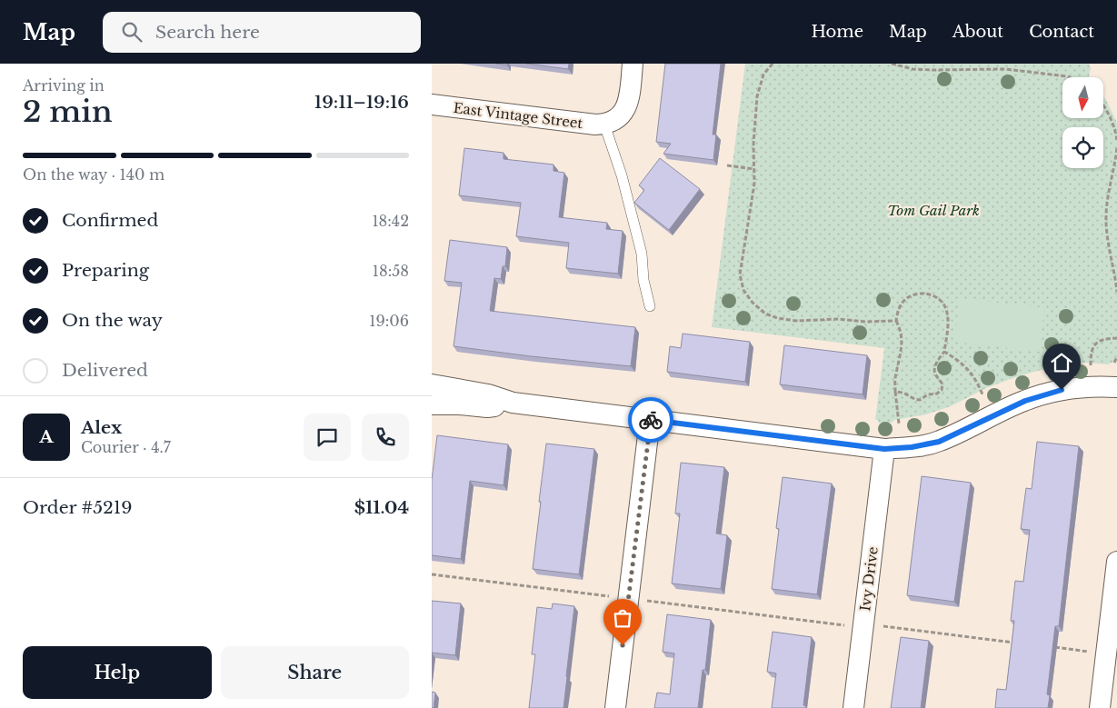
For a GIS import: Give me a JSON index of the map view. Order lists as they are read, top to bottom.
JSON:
{
  "streets": {
    "street": ["East Vintage Street", "Ivy Drive"]
  },
  "parks": ["Tom Gail Park"],
  "north": "bottom",
  "page": {
    "header": "Map",
    "search": "Search here",
    "nav": [
      "Home",
      "Map",
      "About",
      "Contact"
    ],
    "heading": ["2 min", "Arriving in", "19:11–19:16"],
    "panel": [
      "Alex",
      "Courier · 4.7",
      "Order #5219",
      "$11.04"
    ],
    "bar": "On the way · 140 m",
    "list": [
      ["Confirmed", "18:42"],
      ["Preparing", "18:58"],
      ["On the way", "19:06"],
      "Delivered"
    ],
    "round": "A",
    "buttons": ["Help", "Share"]
  }
}
